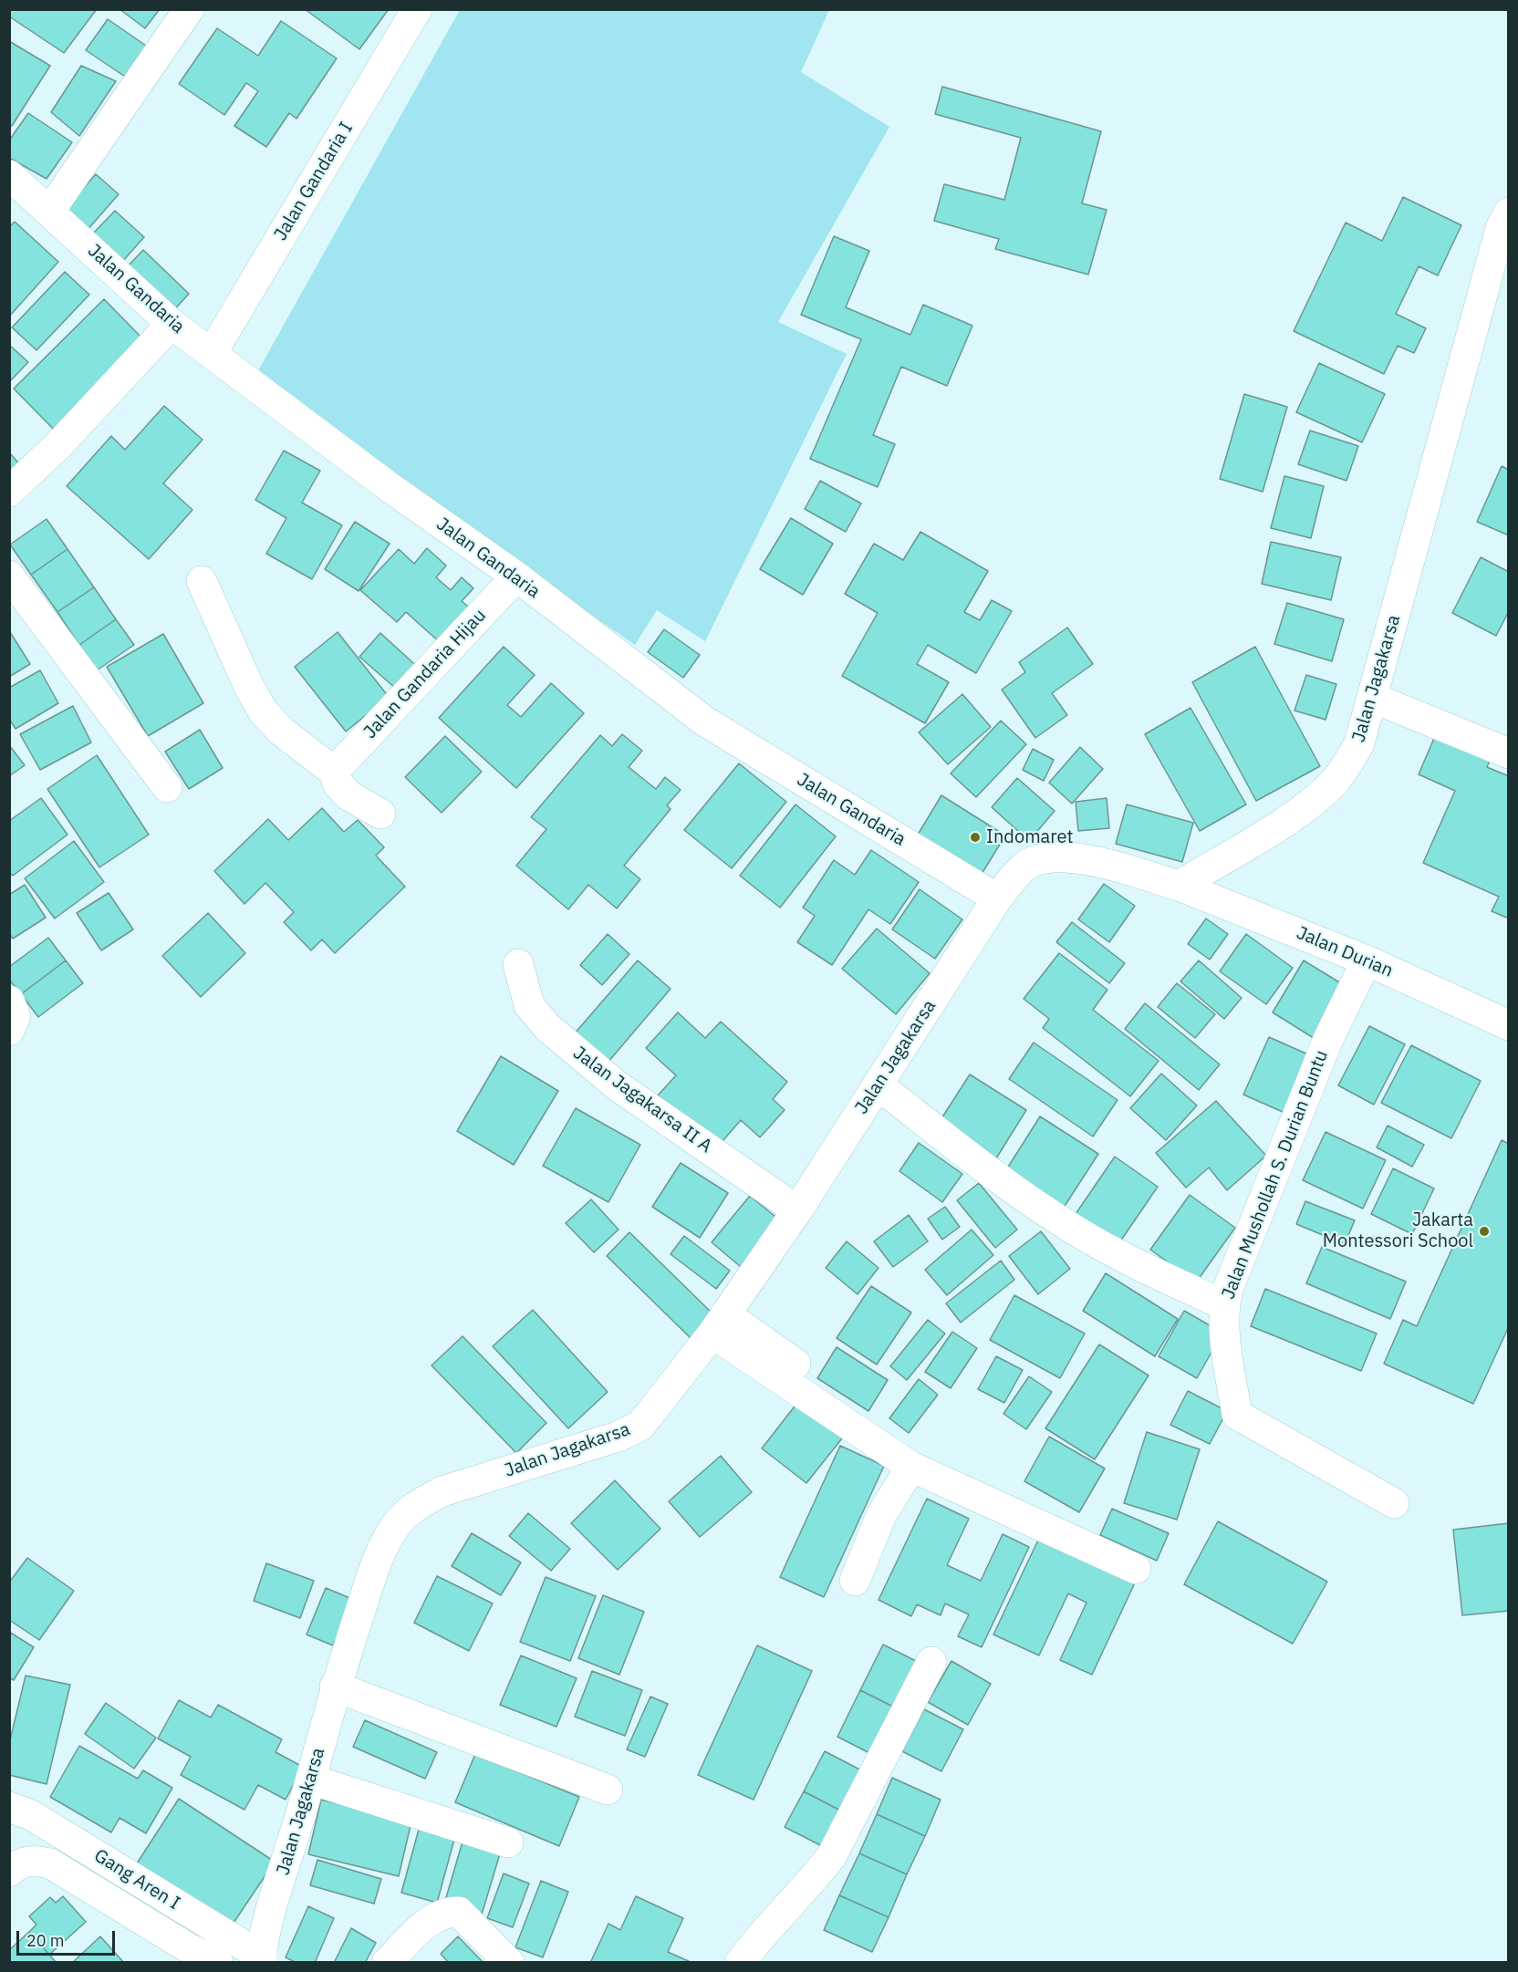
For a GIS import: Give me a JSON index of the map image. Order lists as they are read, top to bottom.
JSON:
{
  "streets": {
    "street": [
      "Jalan Gandaria I",
      "Jalan Gandaria",
      "Jalan Gandaria Hijau",
      "Jalan Jagakarsa",
      "Jalan Durian",
      "Jalan Jagakarsa II A",
      "Jalan Mushollah S. Durian Buntu",
      "Gang Aren I"
    ]
  },
  "crossings": [
    ["Jalan Gandaria I", "Jalan Gandaria"],
    ["Jalan Gandaria", "Jalan Gandaria Hijau"],
    ["Jalan Gandaria", "Jalan Jagakarsa"],
    ["Jalan Jagakarsa", "Jalan Durian"],
    ["Jalan Jagakarsa", "Jalan Jagakarsa II A"],
    ["Jalan Jagakarsa", "Gang Aren I"],
    ["Jalan Durian", "Jalan Mushollah S. Durian Buntu"]
  ],
  "places": ["Indomaret", "Jakarta Montessori School"],
  "scale_bar": "20 m"
}
